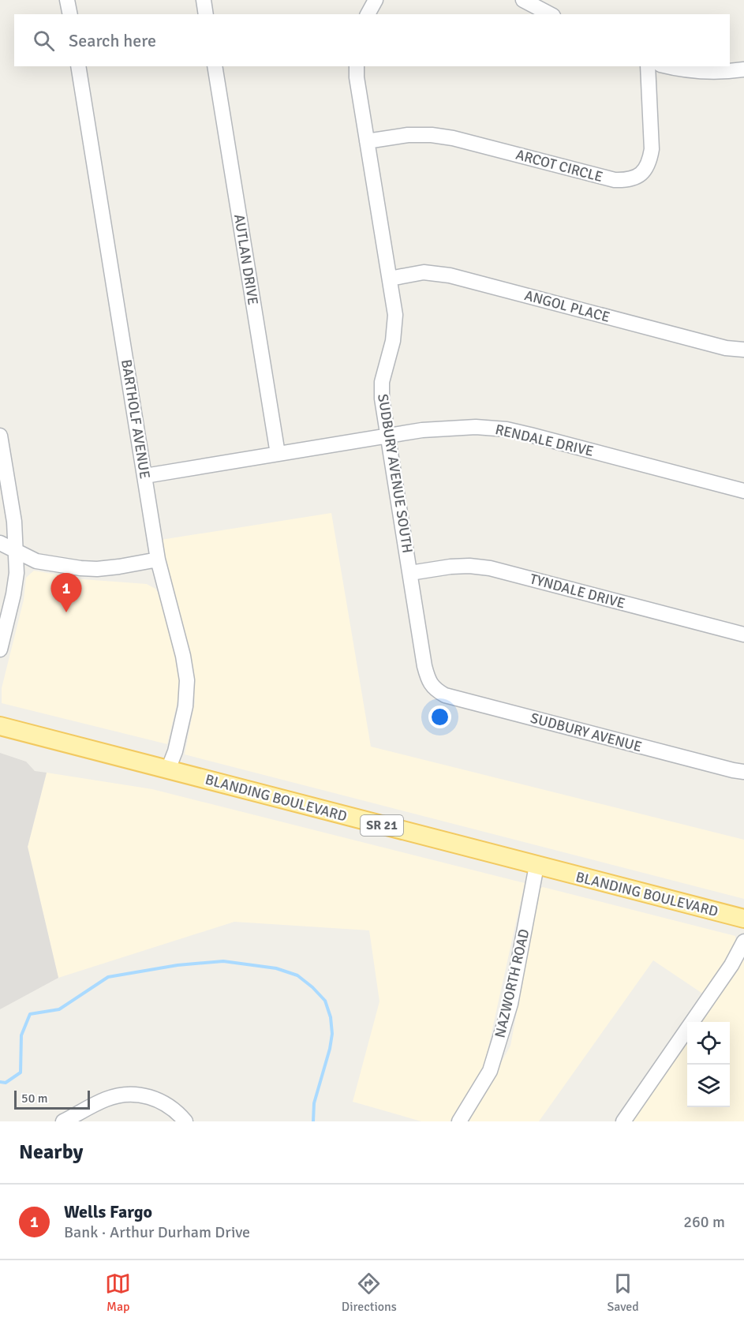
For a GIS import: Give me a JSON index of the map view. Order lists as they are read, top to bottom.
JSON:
{
  "streets": {
    "main road": ["BLANDING BOULEVARD", "SR 21"],
    "street": [
      "ARCOT CIRCLE",
      "AUTLAN DRIVE",
      "ANGOL PLACE",
      "BARTHOLF AVENUE",
      "RENDALE DRIVE",
      "SUDBURY AVENUE SOUTH",
      "TYNDALE DRIVE",
      "SUDBURY AVENUE",
      "NAZWORTH ROAD"
    ]
  },
  "crossings": [
    ["ARCOT CIRCLE", "SUDBURY AVENUE SOUTH"],
    ["AUTLAN DRIVE", "RENDALE DRIVE"],
    ["ANGOL PLACE", "SUDBURY AVENUE SOUTH"],
    ["BARTHOLF AVENUE", "RENDALE DRIVE"],
    ["BARTHOLF AVENUE", "BLANDING BOULEVARD"],
    ["RENDALE DRIVE", "SUDBURY AVENUE SOUTH"],
    ["SUDBURY AVENUE SOUTH", "TYNDALE DRIVE"],
    ["SUDBURY AVENUE SOUTH", "SUDBURY AVENUE"],
    ["BLANDING BOULEVARD", "NAZWORTH ROAD"]
  ],
  "scale_bar": "50 m",
  "page": {
    "search": "Search here",
    "pins": "1",
    "scale": "50 m",
    "heading": "Nearby",
    "list": [
      {
        "mark": "1",
        "name": "Wells Fargo",
        "note": "Bank · Arthur Durham Drive",
        "value": "260 m"
      }
    ],
    "nav": ["Map", "Directions", "Saved"]
  }
}
